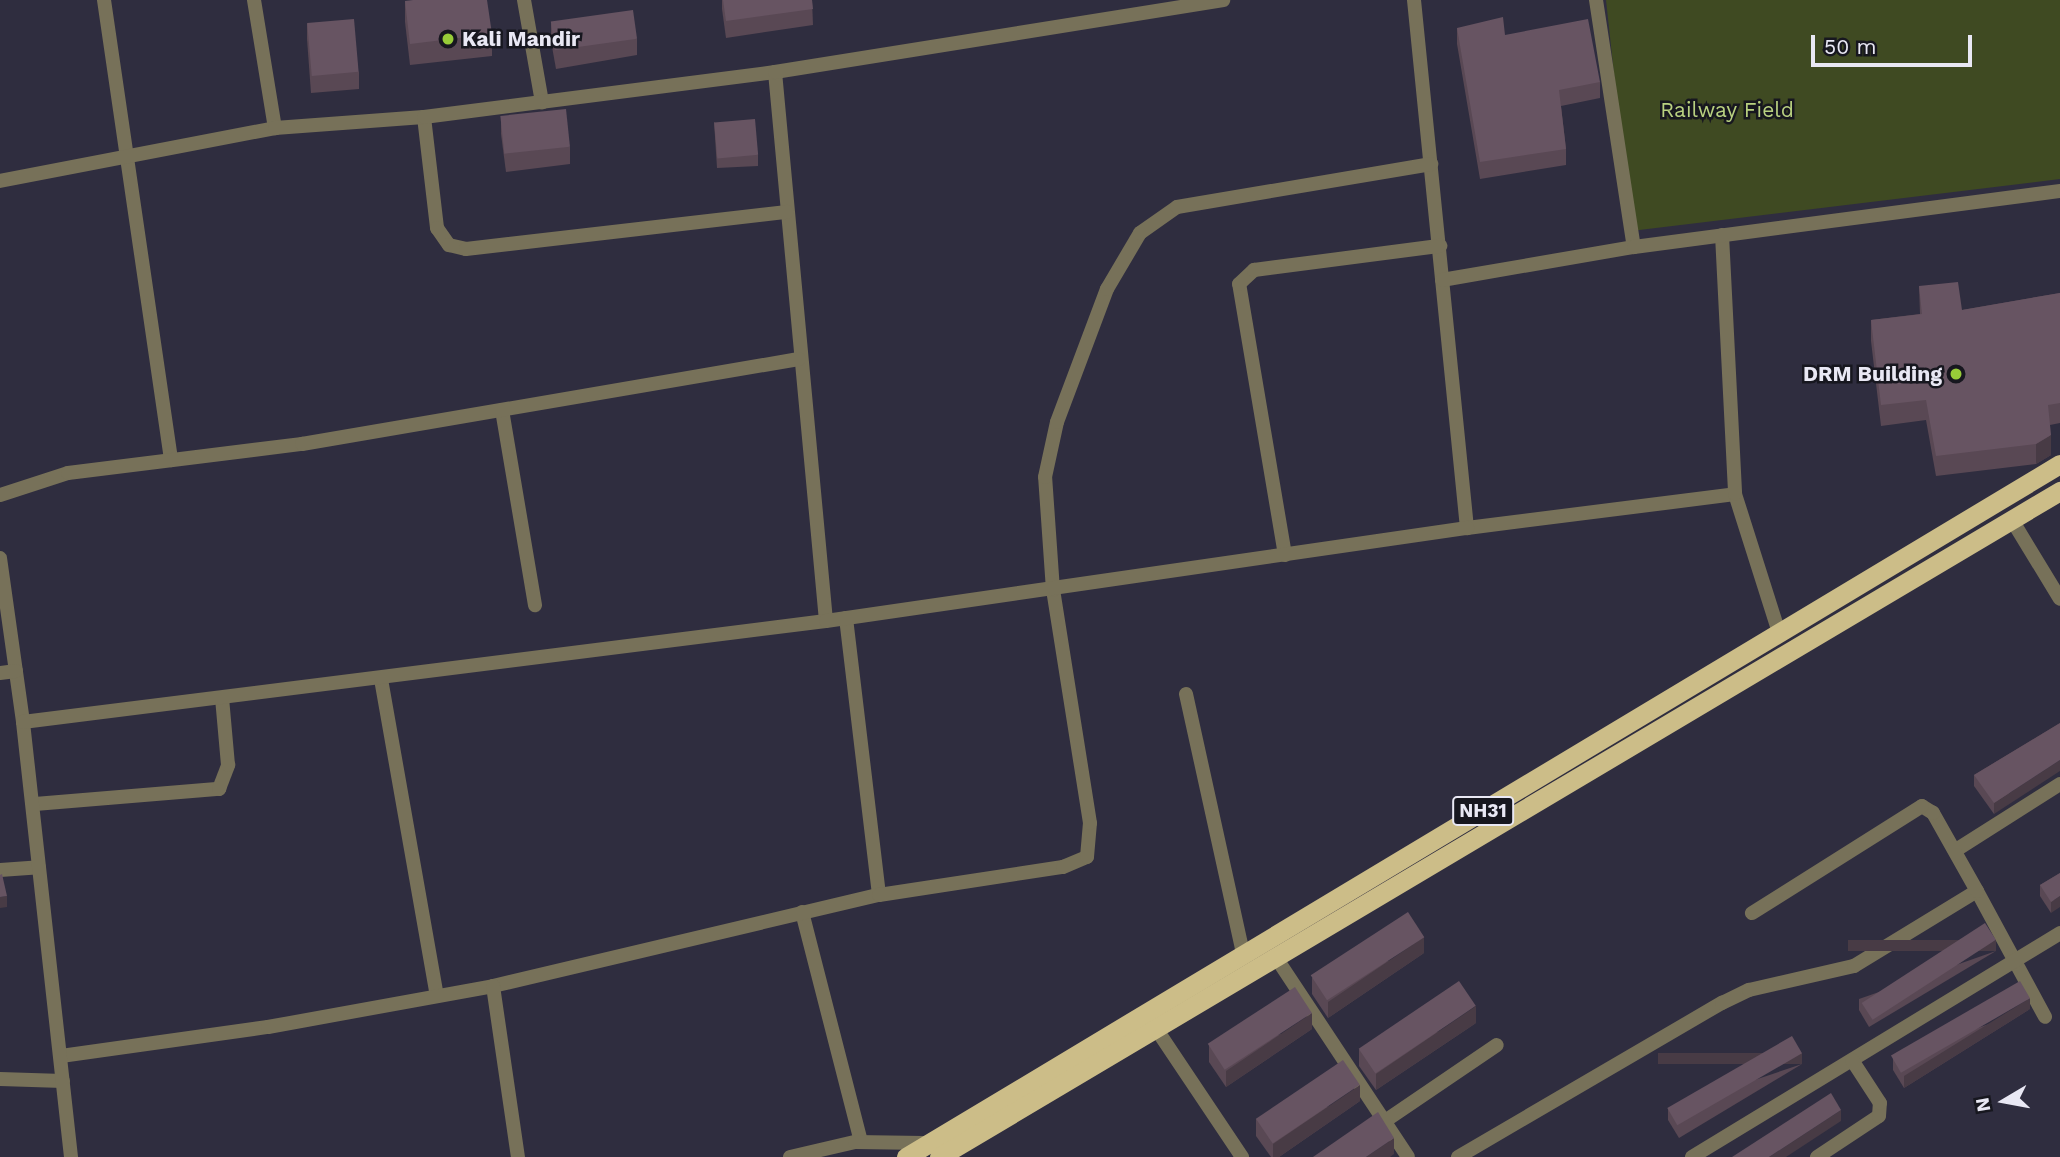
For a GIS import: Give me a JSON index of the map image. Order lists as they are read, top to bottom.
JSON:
{
  "streets": {
    "highway": ["NH31"]
  },
  "parks": ["Railway Field"],
  "places": ["Kali Mandir", "DRM Building"],
  "scale_bar": "50 m",
  "north": "left"
}
